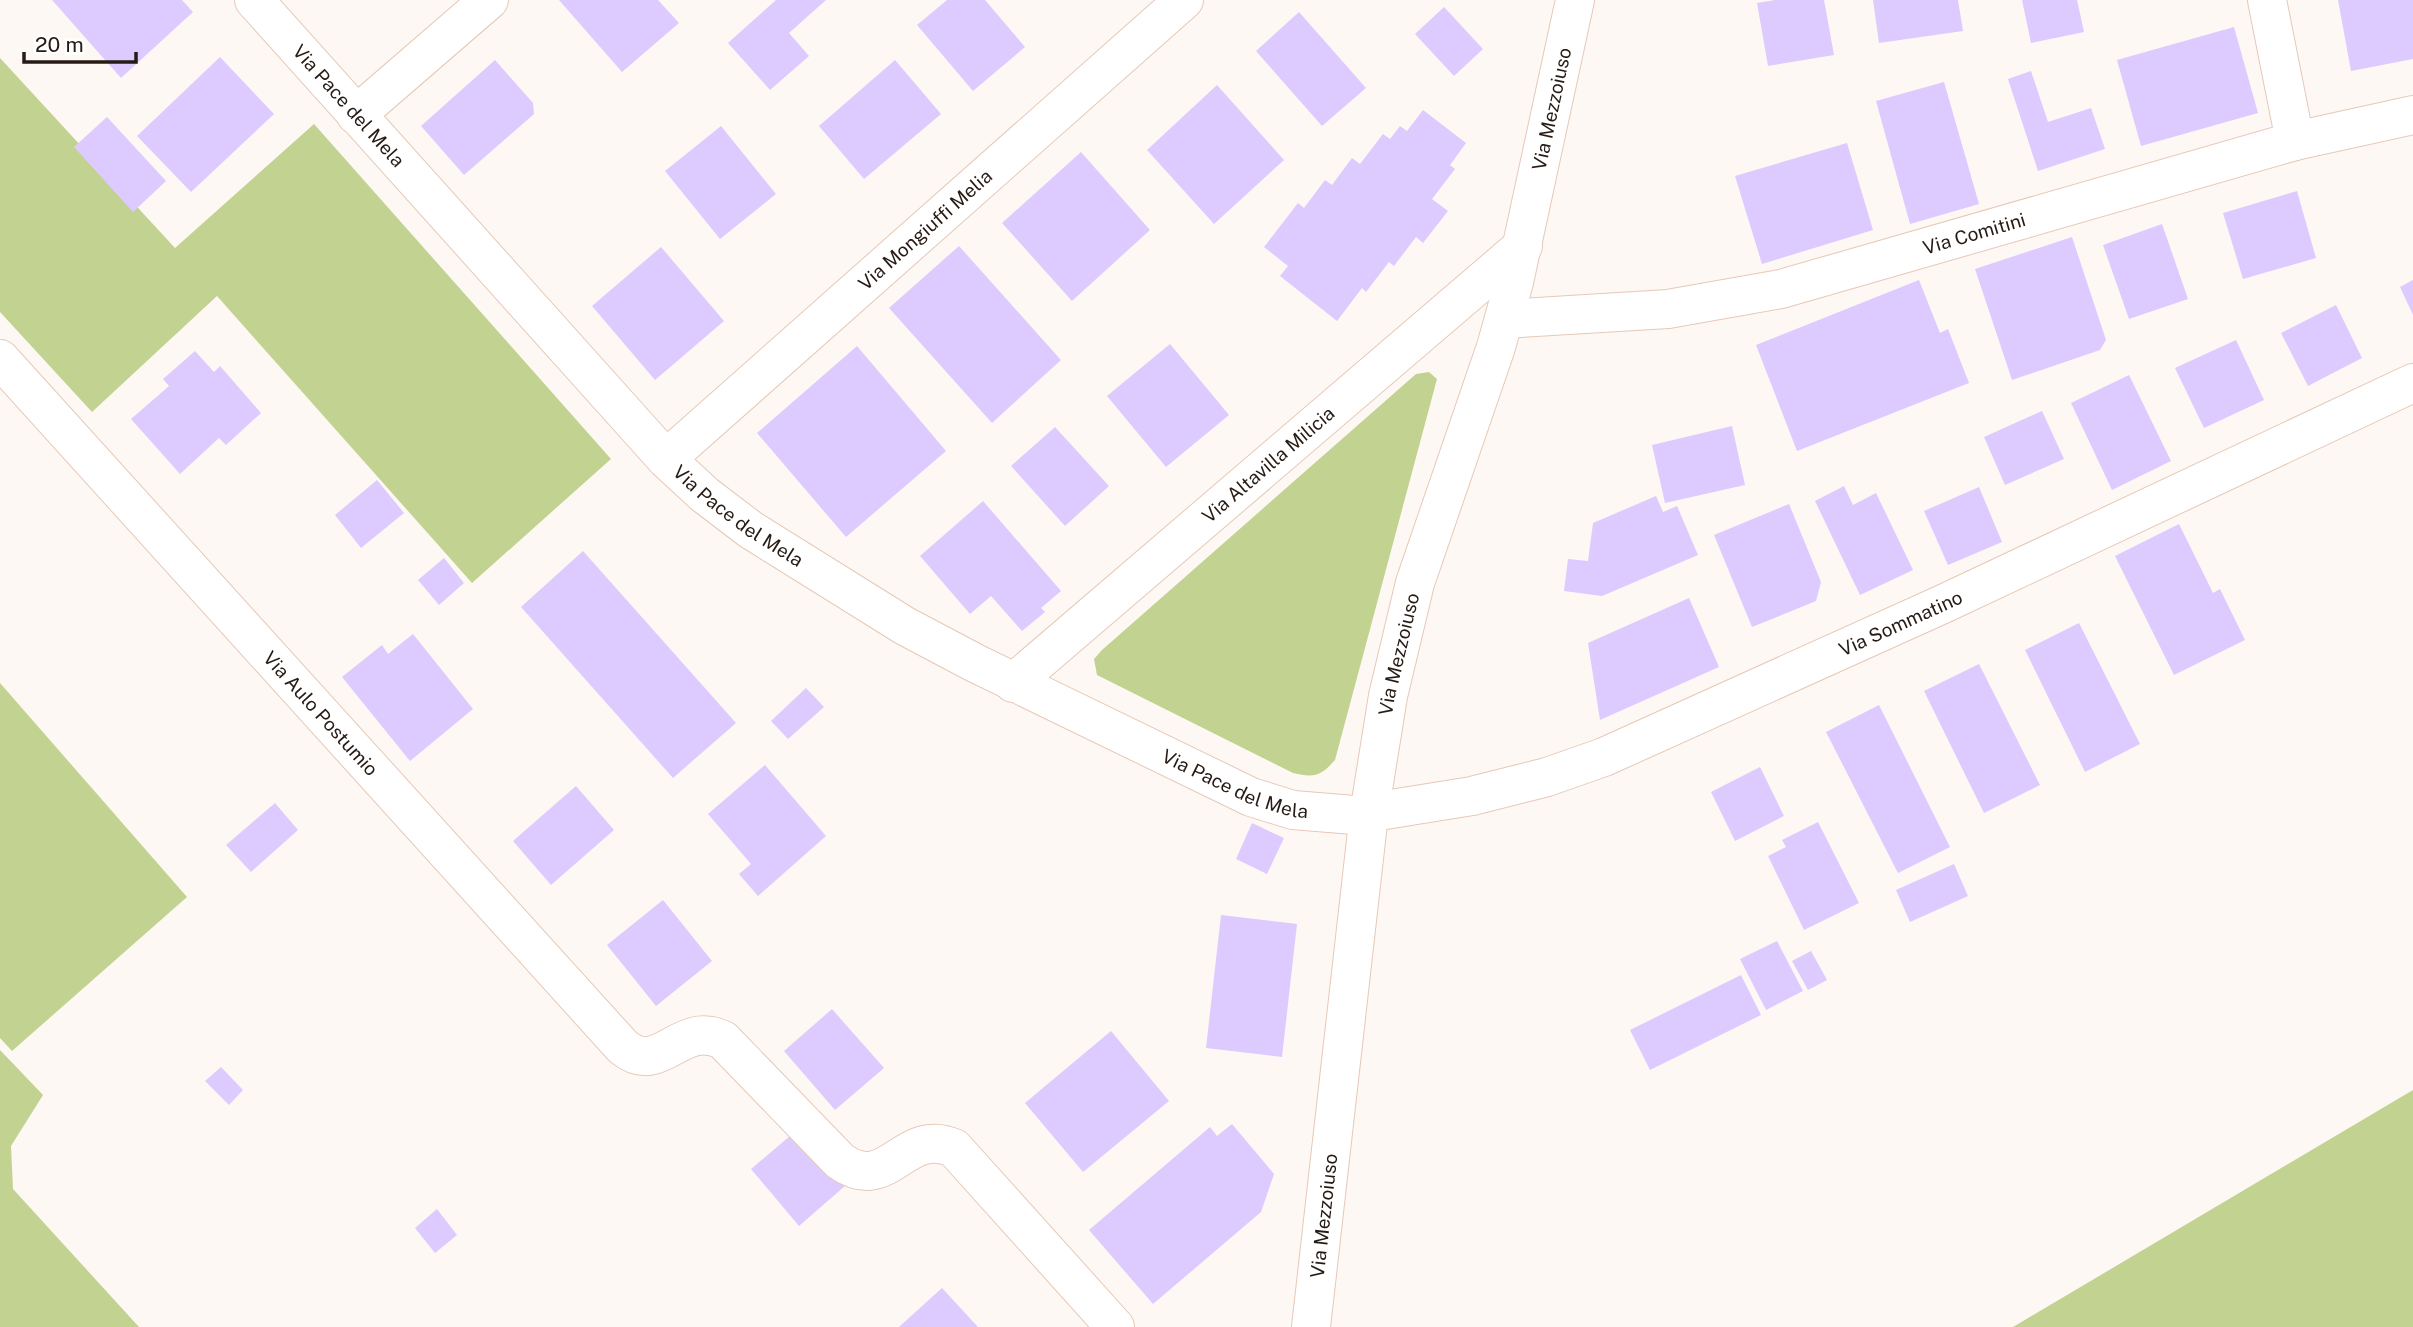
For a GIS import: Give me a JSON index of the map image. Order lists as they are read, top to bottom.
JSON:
{
  "streets": {
    "street": [
      "Via Pace del Mela",
      "Via Mezzoiuso",
      "Via Mongiuffi Melia",
      "Via Comitini",
      "Via Altavilla Milicia",
      "Via Sommatino",
      "Via Aulo Postumio"
    ]
  },
  "crossings": [
    ["Via Pace del Mela", "Via Mezzoiuso"],
    ["Via Pace del Mela", "Via Mongiuffi Melia"],
    ["Via Pace del Mela", "Via Altavilla Milicia"],
    ["Via Pace del Mela", "Via Sommatino"],
    ["Via Mezzoiuso", "Via Comitini"],
    ["Via Mezzoiuso", "Via Altavilla Milicia"],
    ["Via Mezzoiuso", "Via Sommatino"]
  ],
  "scale_bar": "20 m"
}
